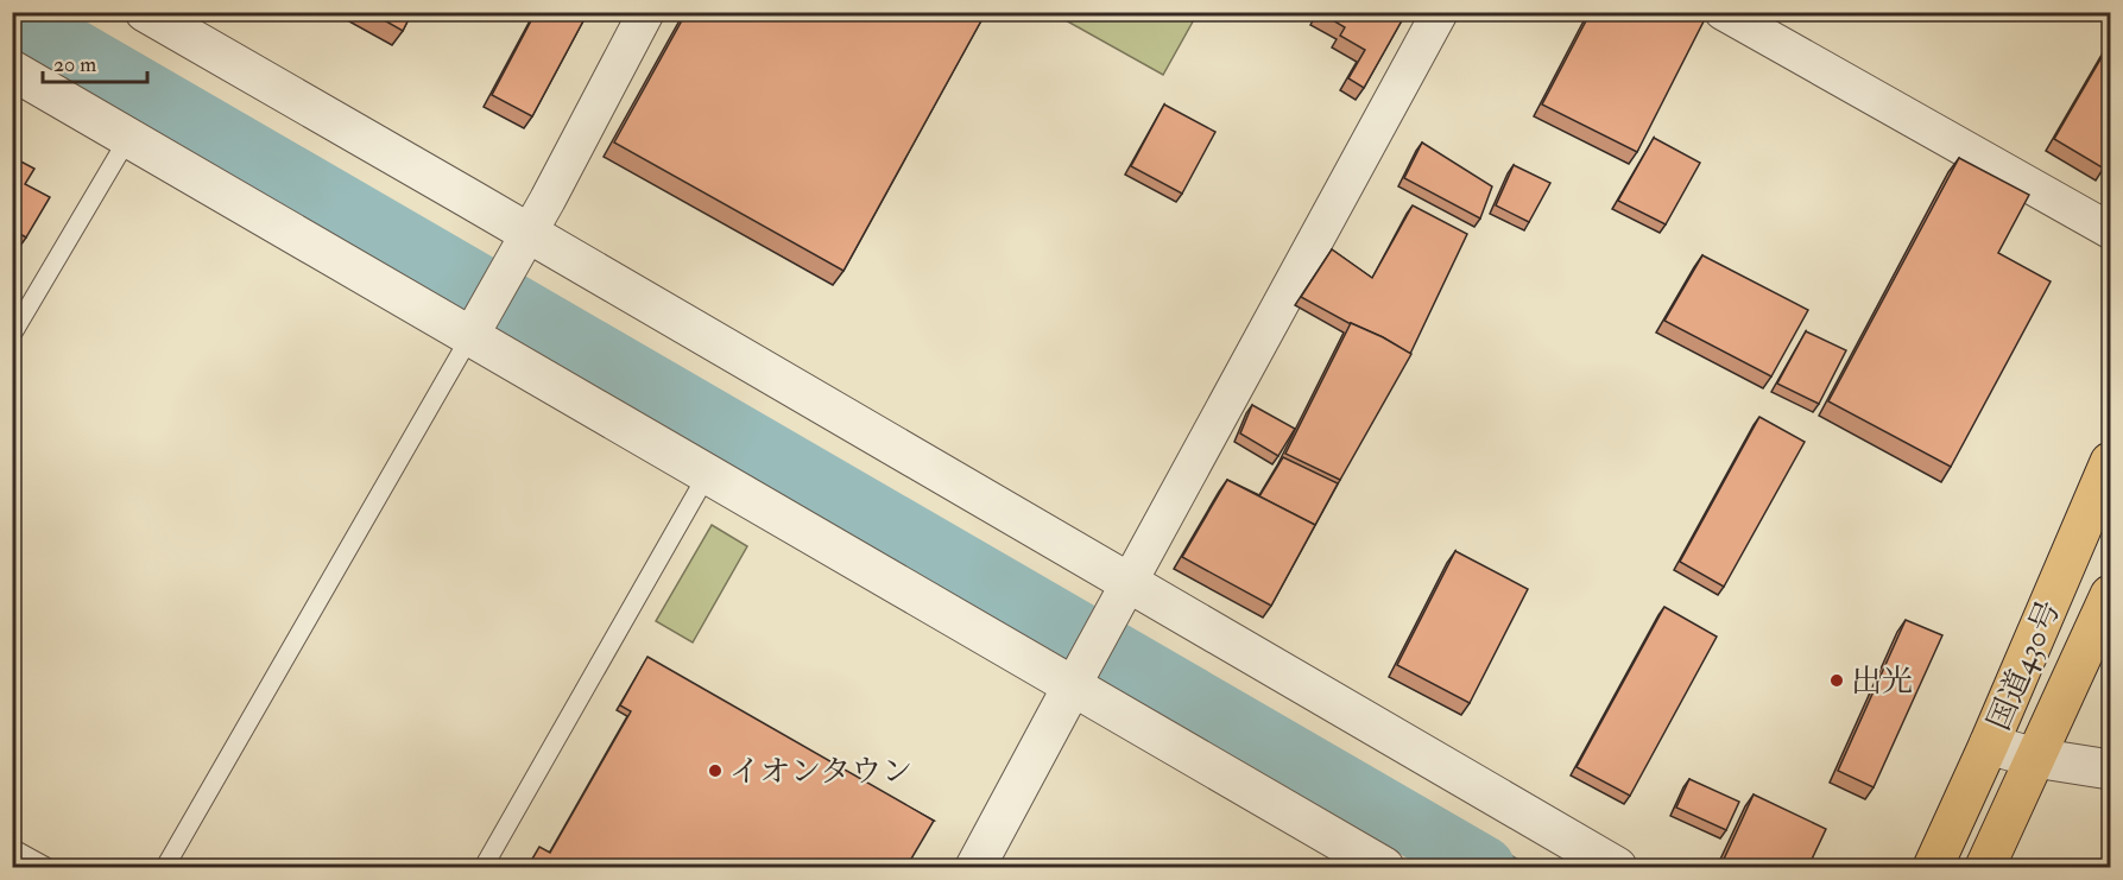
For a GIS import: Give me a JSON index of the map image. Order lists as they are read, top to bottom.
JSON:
{
  "streets": {
    "highway": ["国道430号"]
  },
  "places": ["出光", "イオンタウン"],
  "scale_bar": "20 m"
}
